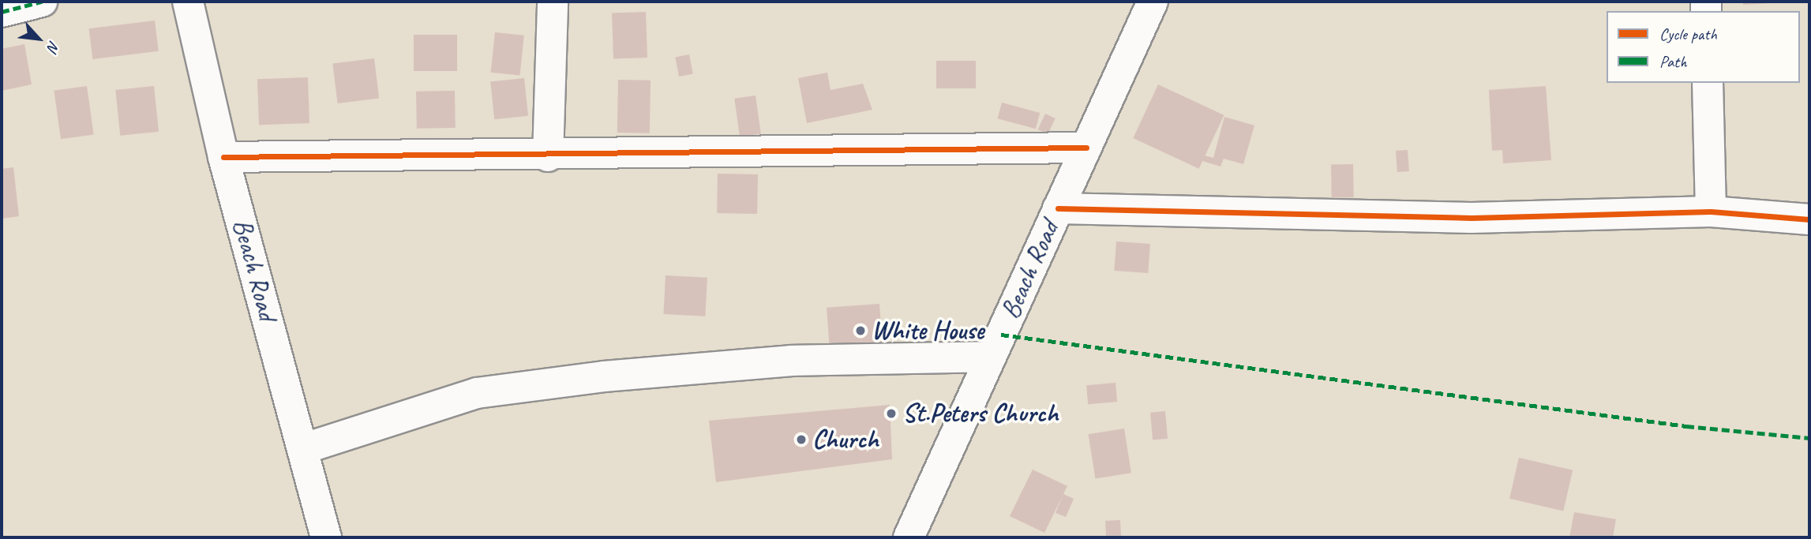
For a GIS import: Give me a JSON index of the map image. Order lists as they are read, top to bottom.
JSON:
{
  "streets": {
    "street": ["Beach Road"]
  },
  "places": ["White House", "St.Peters Church", "Church"],
  "legend": ["Cycle path", "Path"],
  "north": "bottom right"
}
